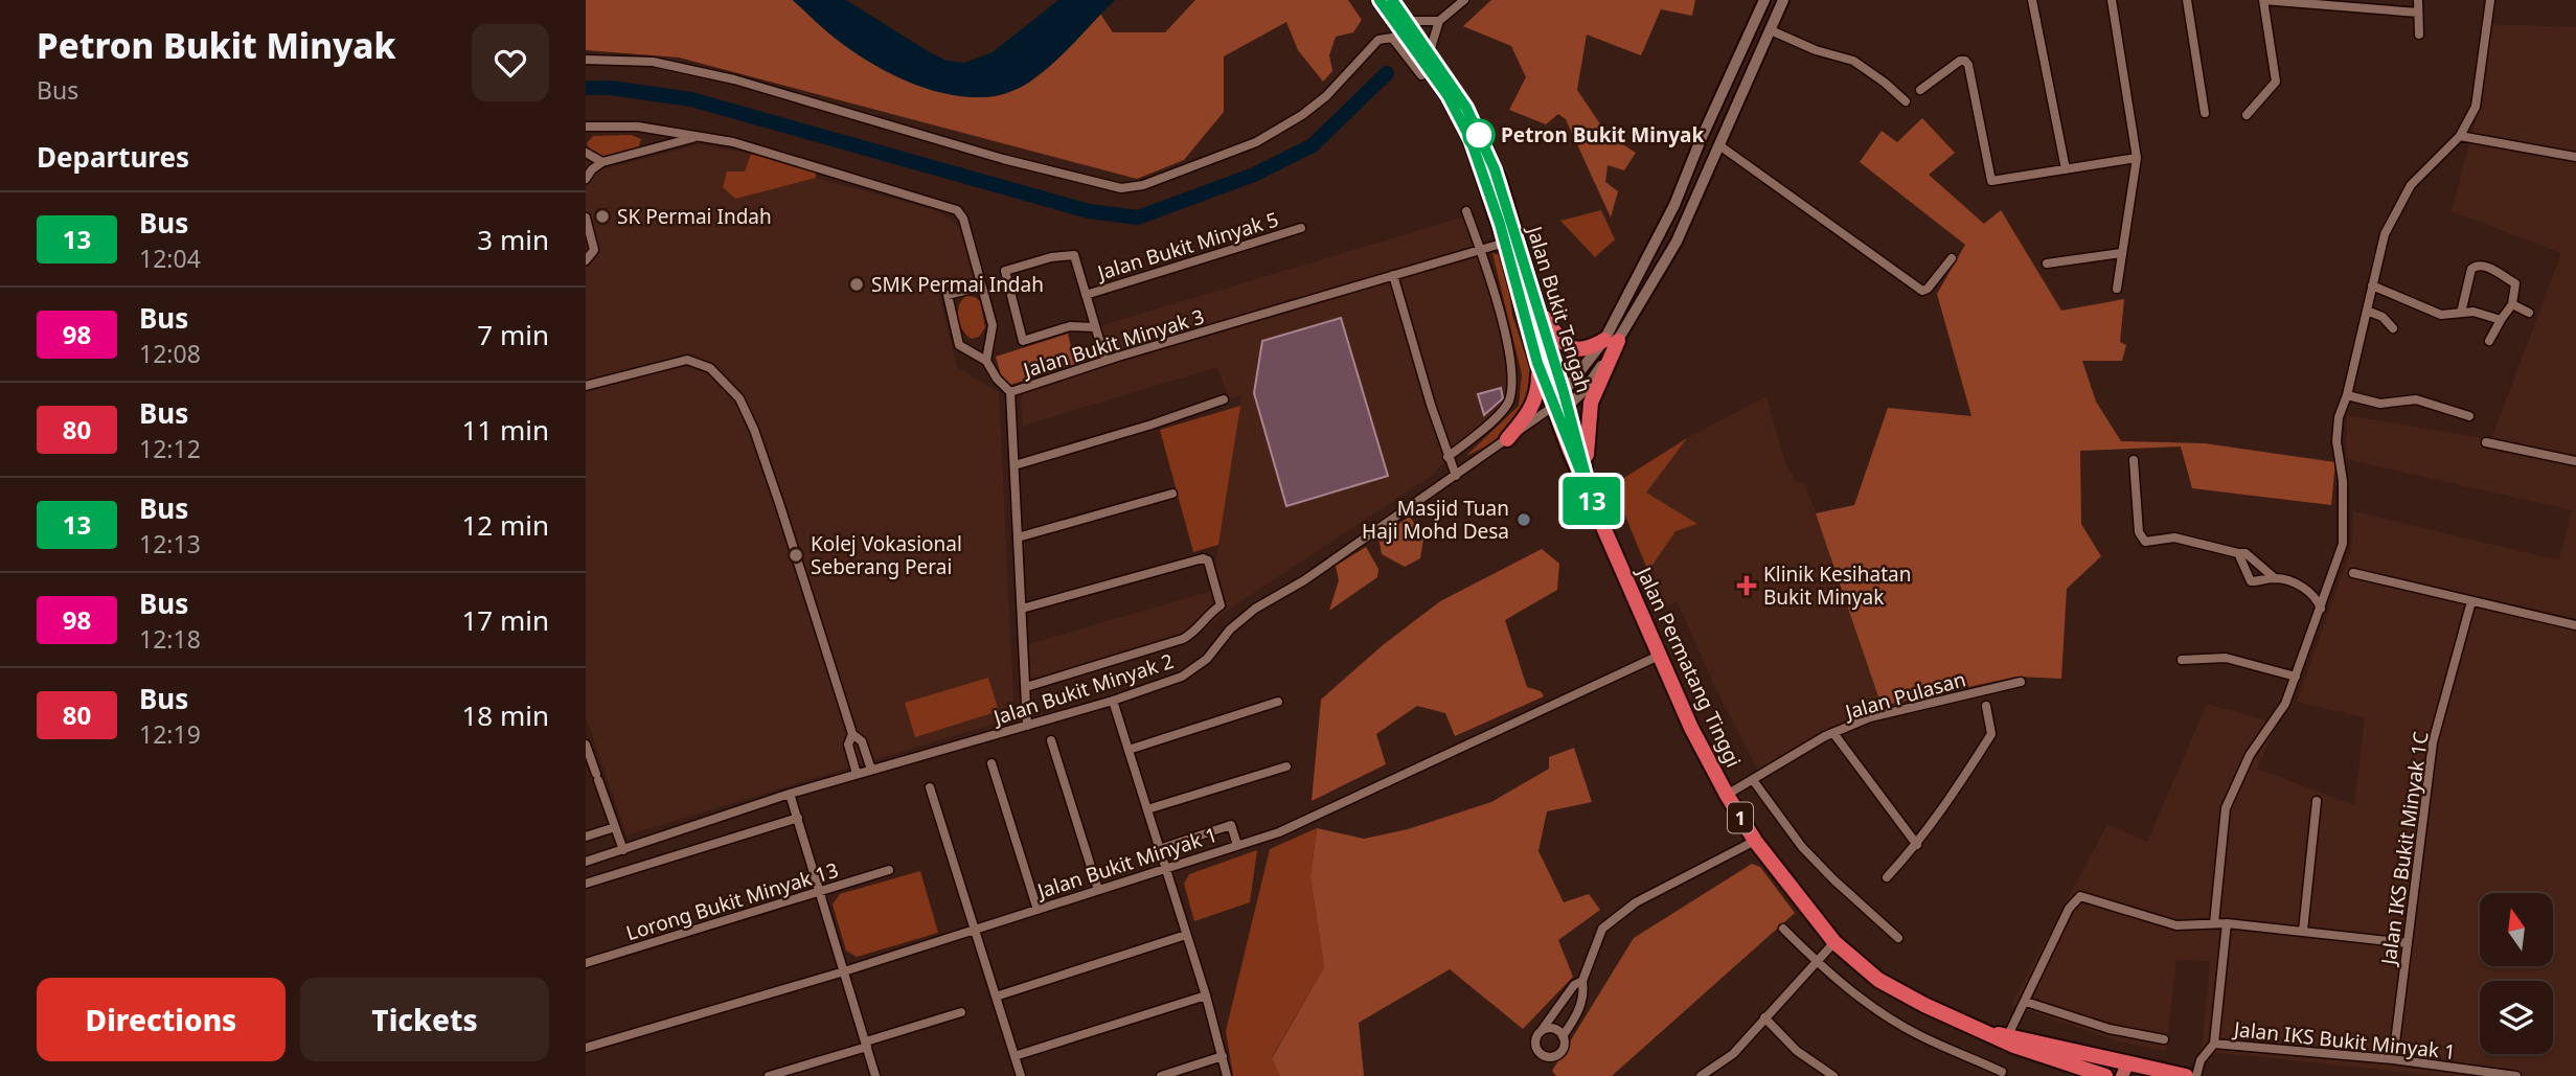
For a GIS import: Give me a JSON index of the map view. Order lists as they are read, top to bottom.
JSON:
{
  "streets": {
    "highway": ["Jalan Bukit Tengah", "Jalan Permatang Tinggi", "1"],
    "street": [
      "Jalan Bukit Minyak 5",
      "Jalan Bukit Minyak 3",
      "Jalan Bukit Minyak 2",
      "Jalan Pulasan",
      "Jalan IKS Bukit Minyak 1C",
      "Jalan Bukit Minyak 1",
      "Lorong Bukit Minyak 13",
      "Jalan IKS Bukit Minyak 1"
    ]
  },
  "crossings": [
    ["Jalan Bukit Tengah", "Jalan Bukit Minyak 3"],
    ["Jalan Bukit Tengah", "Jalan Permatang Tinggi"],
    ["Jalan Bukit Tengah", "Jalan Bukit Minyak 2"],
    ["Jalan Bukit Minyak 3", "Jalan Bukit Minyak 2"],
    ["Jalan Permatang Tinggi", "Jalan Pulasan"],
    ["Jalan Permatang Tinggi", "Jalan Bukit Minyak 1"],
    ["Jalan IKS Bukit Minyak 1C", "Jalan IKS Bukit Minyak 1"]
  ],
  "places": {
    "other": [
      "Petron Bukit Minyak",
      "SK Permai Indah",
      "SMK Permai Indah",
      "Masjid Tuan Haji Mohd Desa",
      "Kolej Vokasional Seberang Perai"
    ],
    "health": ["Klinik Kesihatan Bukit Minyak"]
  },
  "lines": ["bus line 13"],
  "north": "top",
  "page": {
    "heading": [
      ["Petron Bukit Minyak", "Bus"],
      "Departures"
    ],
    "on_map": "13",
    "list": [
      {
        "mark": "13",
        "name": "Bus",
        "note": "12:04",
        "value": "3 min"
      },
      {
        "mark": "98",
        "name": "Bus",
        "note": "12:08",
        "value": "7 min"
      },
      {
        "mark": "80",
        "name": "Bus",
        "note": "12:12",
        "value": "11 min"
      },
      {
        "mark": "13",
        "name": "Bus",
        "note": "12:13",
        "value": "12 min"
      },
      {
        "mark": "98",
        "name": "Bus",
        "note": "12:18",
        "value": "17 min"
      },
      {
        "mark": "80",
        "name": "Bus",
        "note": "12:19",
        "value": "18 min"
      }
    ],
    "buttons": ["Directions", "Tickets"]
  }
}
